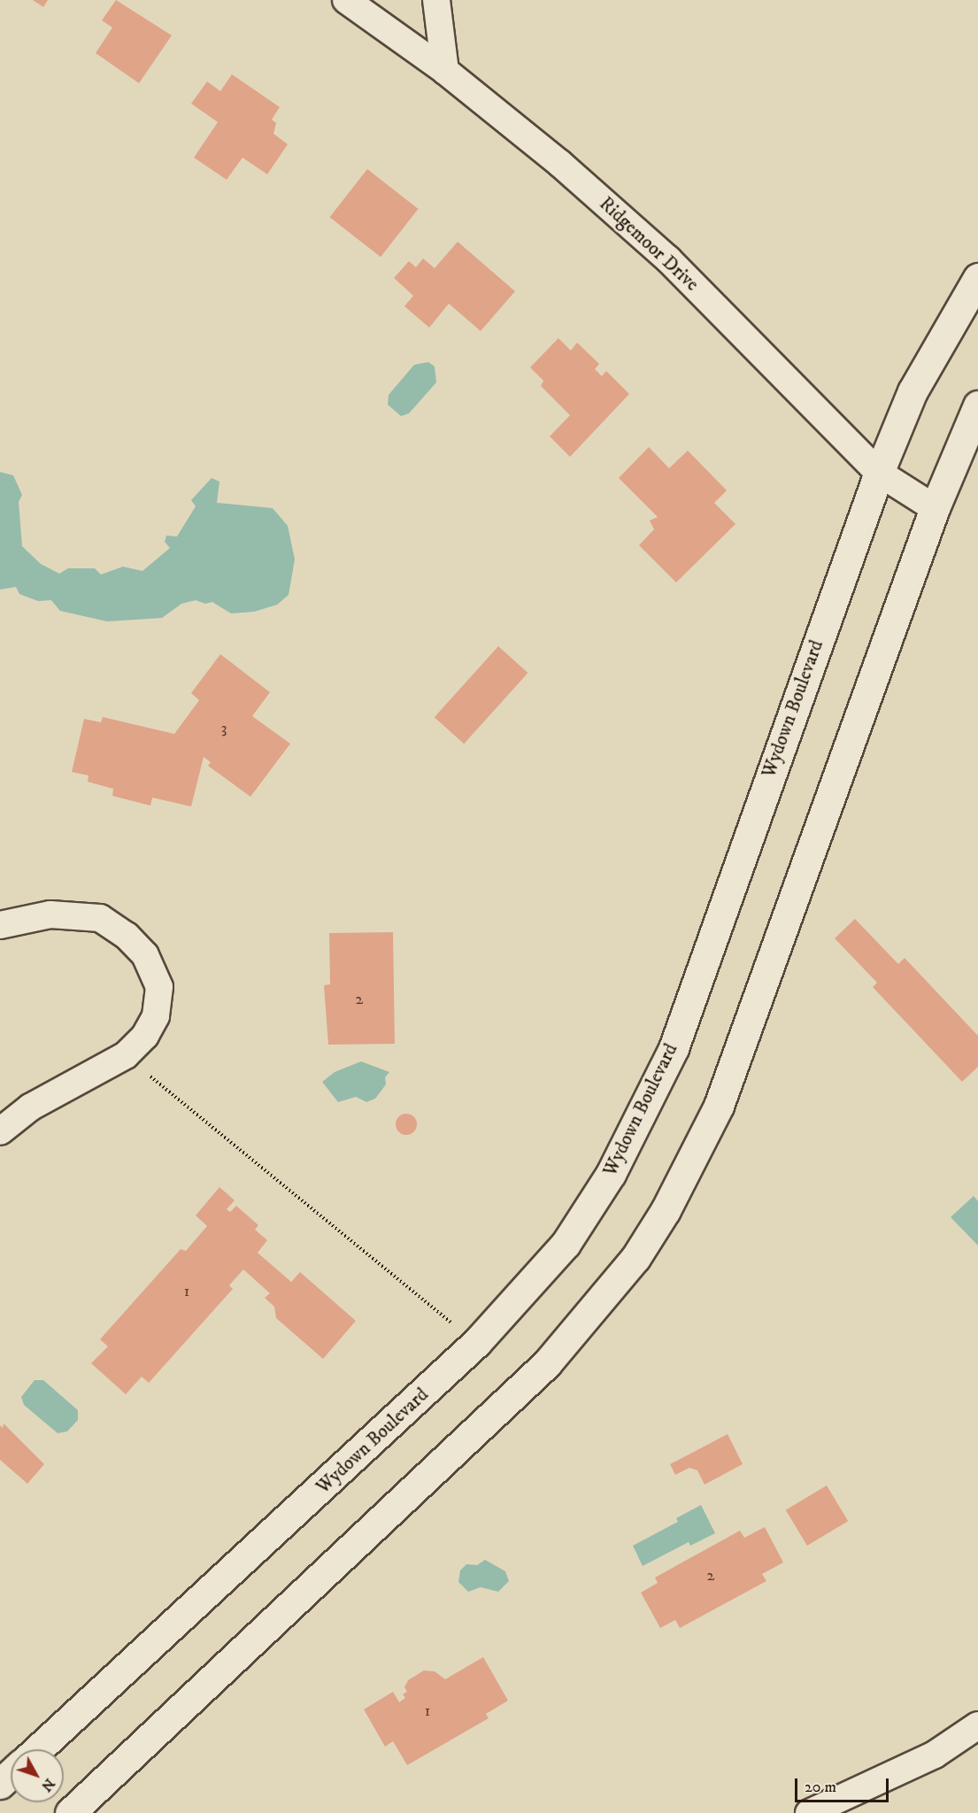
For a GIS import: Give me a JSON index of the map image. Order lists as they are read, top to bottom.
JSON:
{
  "streets": {
    "street": ["Ridgemoor Drive", "Wydown Boulevard"]
  },
  "crossings": [
    ["Ridgemoor Drive", "Wydown Boulevard"]
  ],
  "house_numbers": [
    "3",
    "2",
    "1",
    "2",
    "1"
  ],
  "scale_bar": "20 m",
  "north": "bottom right"
}
